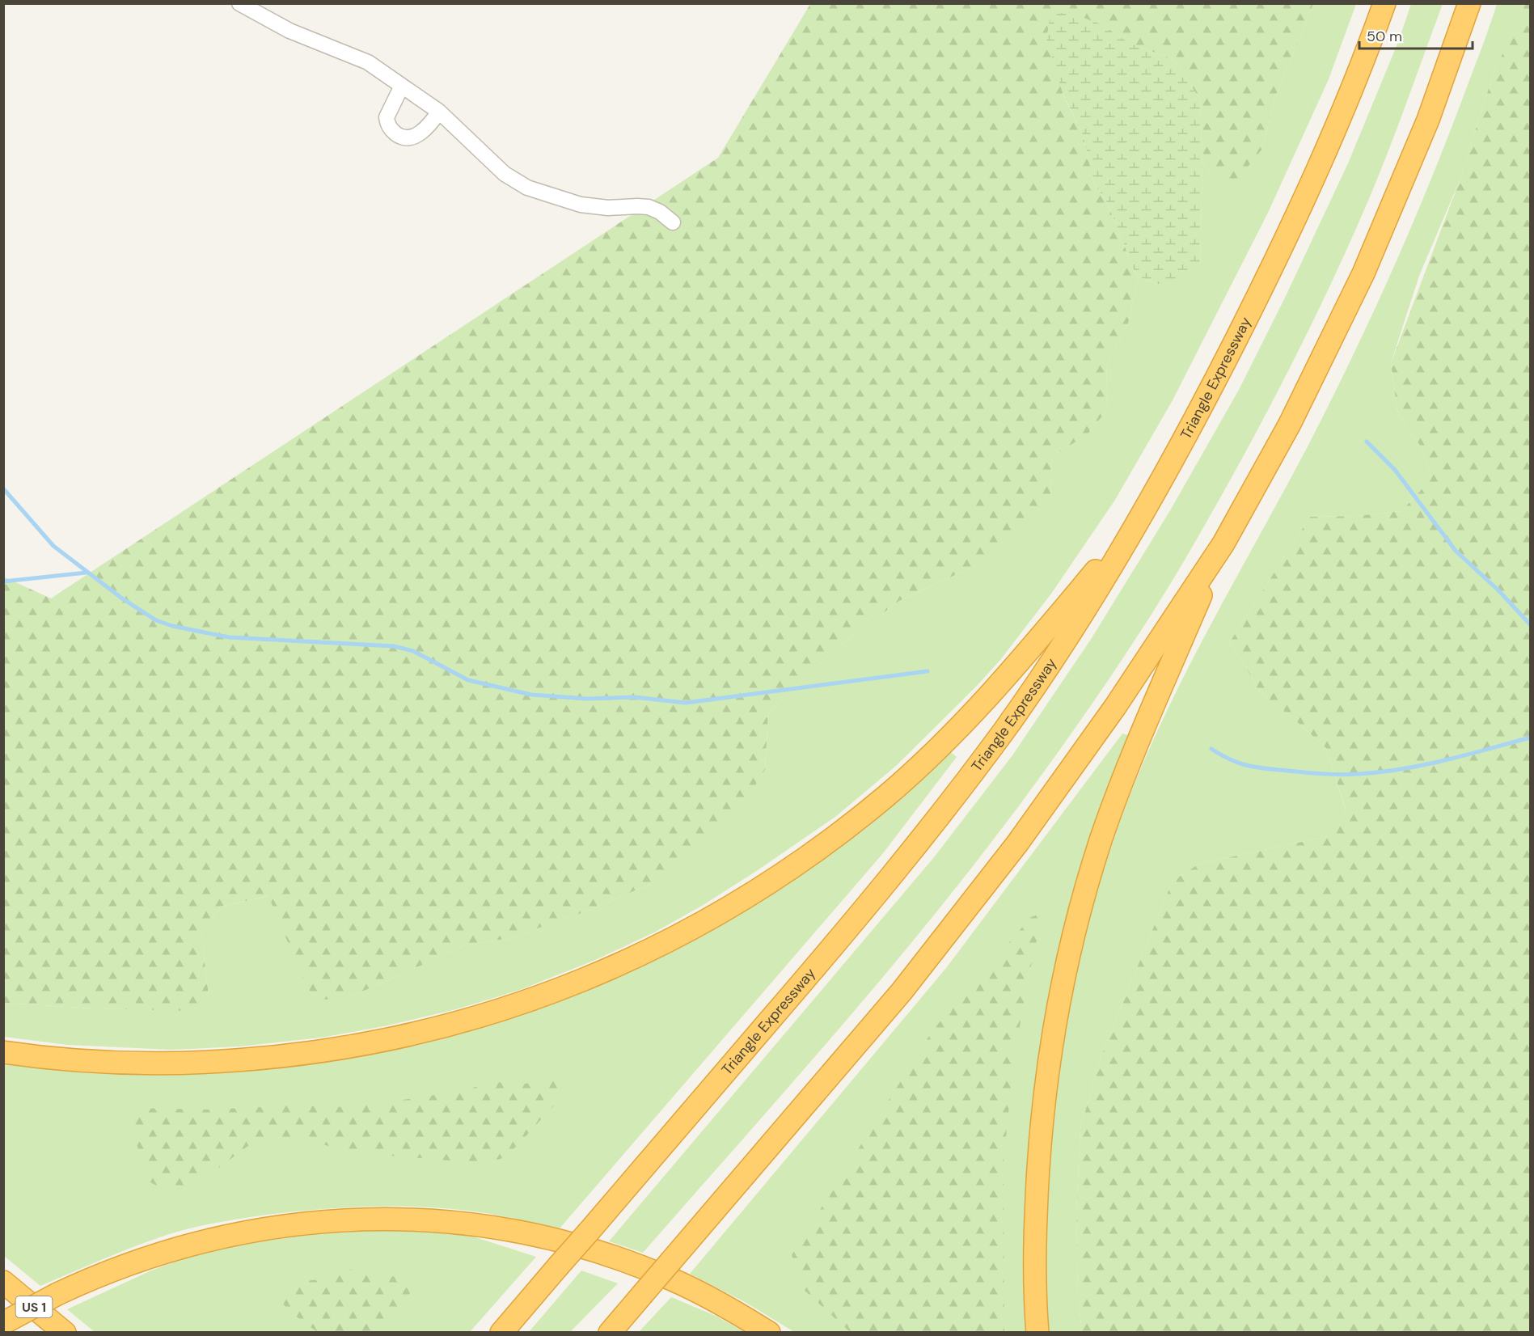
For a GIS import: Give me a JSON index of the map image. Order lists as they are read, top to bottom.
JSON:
{
  "streets": {
    "highway": ["Triangle Expressway", "US 1"]
  },
  "scale_bar": "50 m"
}
